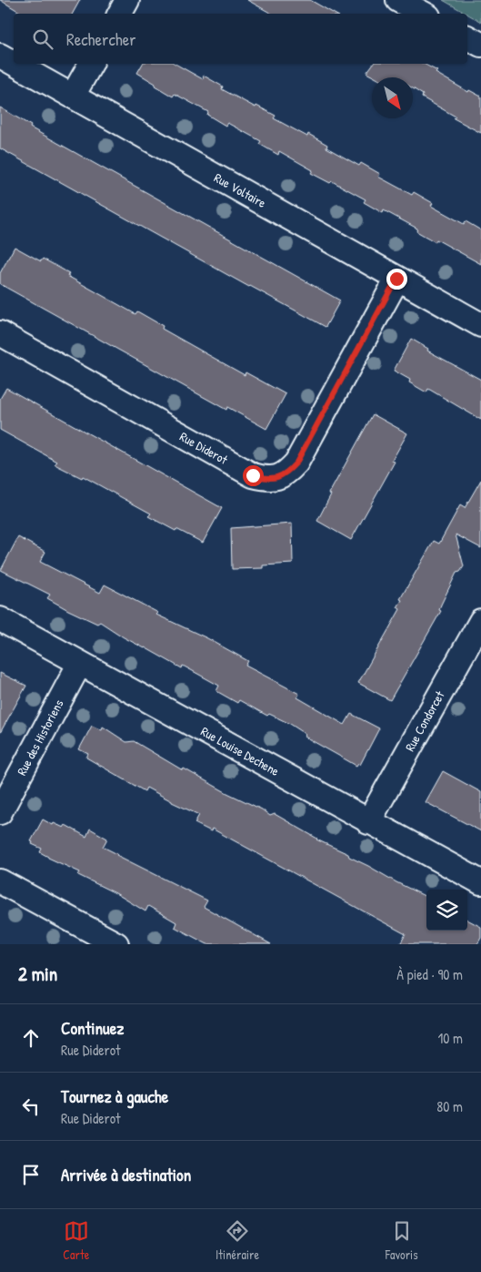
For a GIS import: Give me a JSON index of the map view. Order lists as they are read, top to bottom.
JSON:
{
  "streets": {
    "street": [
      "Rue Voltaire",
      "Rue Diderot",
      "Rue Condorcet",
      "Rue des Historiens",
      "Rue Louise Dechene"
    ]
  },
  "crossings": [
    ["Rue Voltaire", "Rue Diderot"],
    ["Rue Condorcet", "Rue Louise Dechene"],
    ["Rue des Historiens", "Rue Louise Dechene"]
  ],
  "north": "bottom right",
  "page": {
    "search": "Rechercher",
    "heading": ["2 min", "À pied · 90 m"],
    "list": [
      ["Continuez", "Rue Diderot", "10 m"],
      ["Tournez à gauche", "Rue Diderot", "80 m"],
      "Arrivée à destination"
    ],
    "nav": ["Carte", "Itinéraire", "Favoris"]
  }
}
